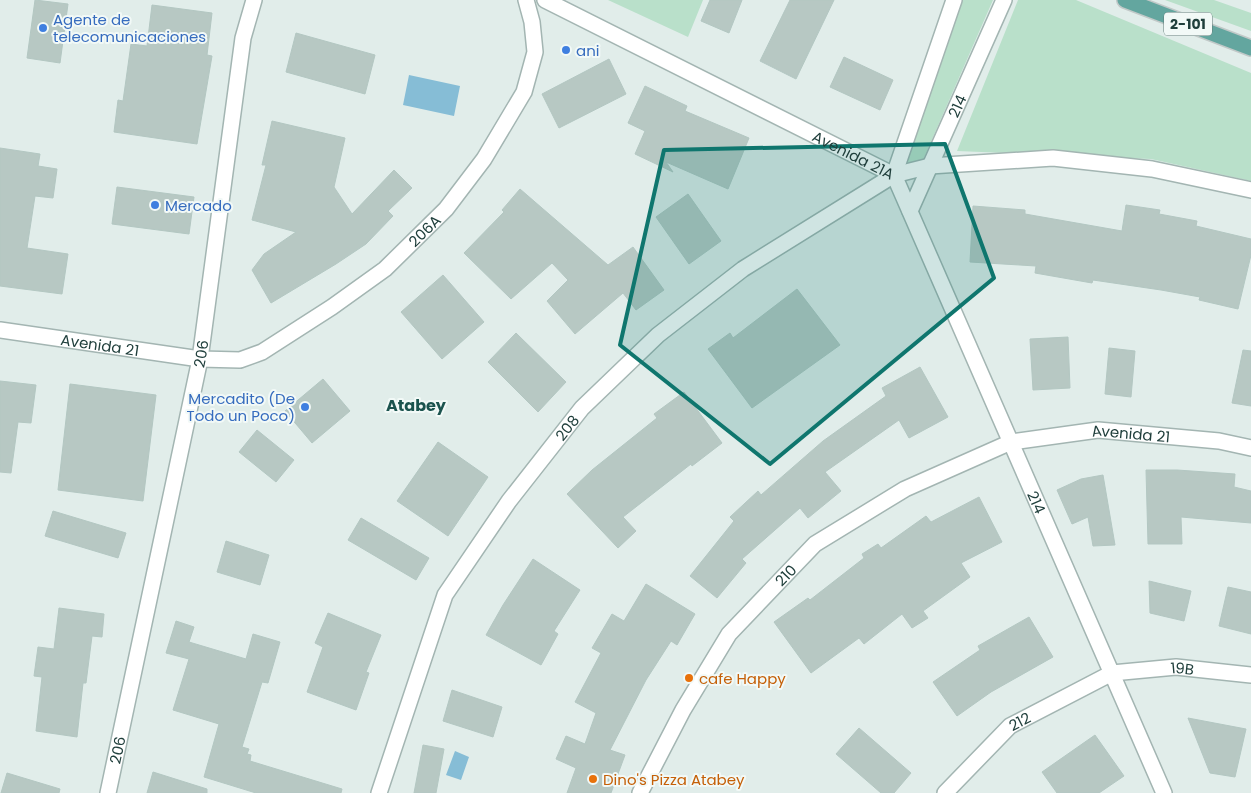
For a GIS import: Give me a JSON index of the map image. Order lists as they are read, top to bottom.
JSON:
{
  "streets": {
    "main road": ["2-101"],
    "street": [
      "214",
      "Avenida 21A",
      "206A",
      "Avenida 21",
      "206",
      "208",
      "210",
      "19B",
      "212"
    ]
  },
  "crossings": [
    ["214", "Avenida 21A"],
    ["214", "Avenida 21"],
    ["214", "208"],
    ["214", "210"],
    ["214", "19B"],
    ["214", "212"],
    ["Avenida 21A", "208"],
    ["206A", "Avenida 21"],
    ["206A", "206"],
    ["Avenida 21", "206"],
    ["Avenida 21", "210"],
    ["19B", "212"]
  ],
  "districts": ["Atabey"],
  "places": [
    "Agente de telecomunicaciones",
    "ani",
    "Mercado",
    "Mercadito (De Todo un Poco)",
    "cafe Happy",
    "Dino's Pizza Atabey"
  ]
}
